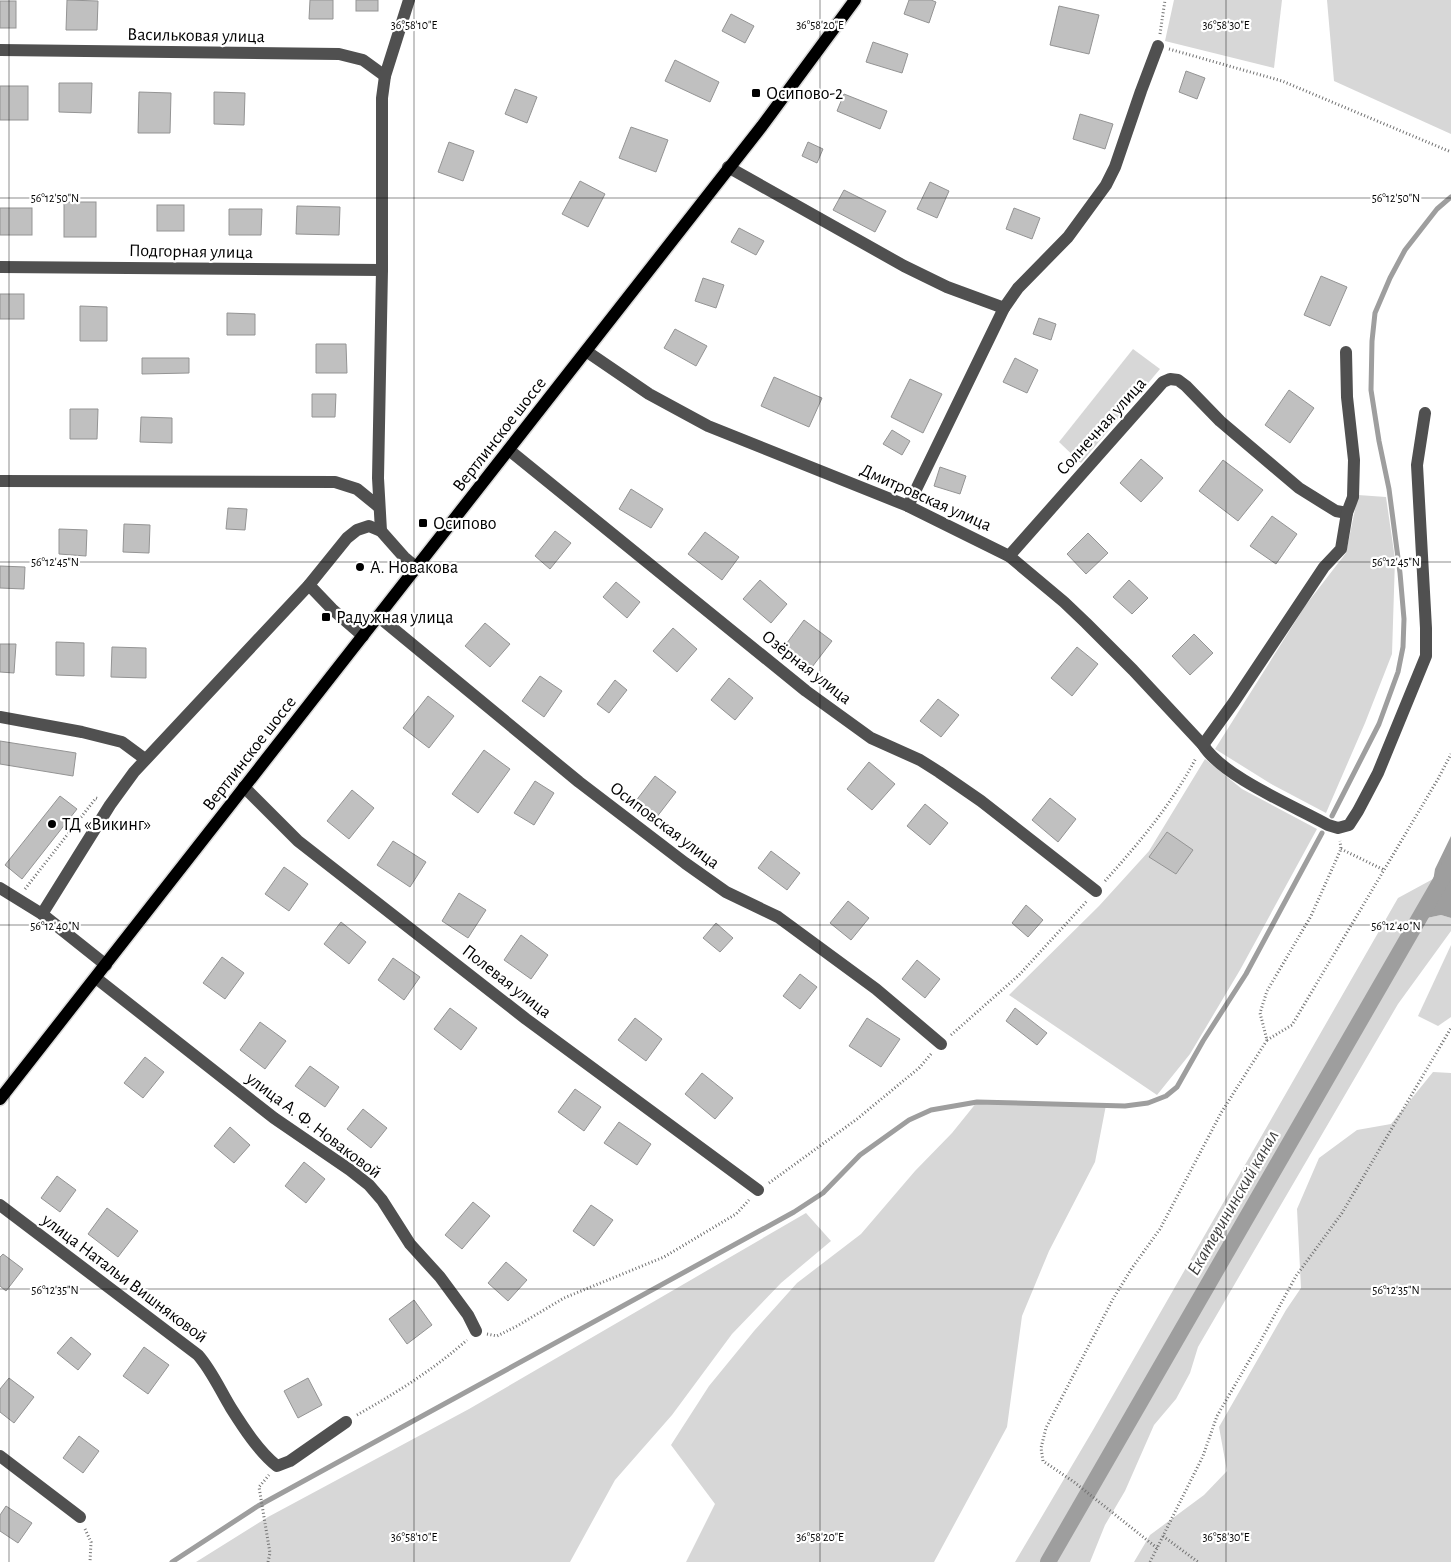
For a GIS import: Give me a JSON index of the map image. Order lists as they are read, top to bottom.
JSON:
{
  "streets": {
    "main road": ["Вертлинское шоссе"],
    "street": [
      "Васильковая улица",
      "Подгорная улица",
      "Солнечная улица",
      "Дмитровская улица",
      "Озёрная улица",
      "Осиповская улица",
      "Полевая улица",
      "улица А. Ф. Новаковой",
      "улица Натальи Вишняковой"
    ]
  },
  "crossings": [
    ["Солнечная улица", "Дмитровская улица"],
    ["Вертлинское шоссе", "Дмитровская улица"],
    ["Вертлинское шоссе", "Озёрная улица"],
    ["Вертлинское шоссе", "Осиповская улица"],
    ["Вертлинское шоссе", "Полевая улица"],
    ["Вертлинское шоссе", "улица А. Ф. Новаковой"]
  ],
  "water": ["Екатерининский канал"],
  "places": {
    "transit": ["Осипово-2", "Осипово", "Радужная улица"],
    "other": ["А. Новакова", "ТД «Викинг»"]
  },
  "coordinates": [
    "36°58'10\"E",
    "36°58'20\"E",
    "36°58'30\"E",
    "56°12'50\"N",
    "56°12'45\"N",
    "56°12'40\"N",
    "56°12'35\"N"
  ]
}
